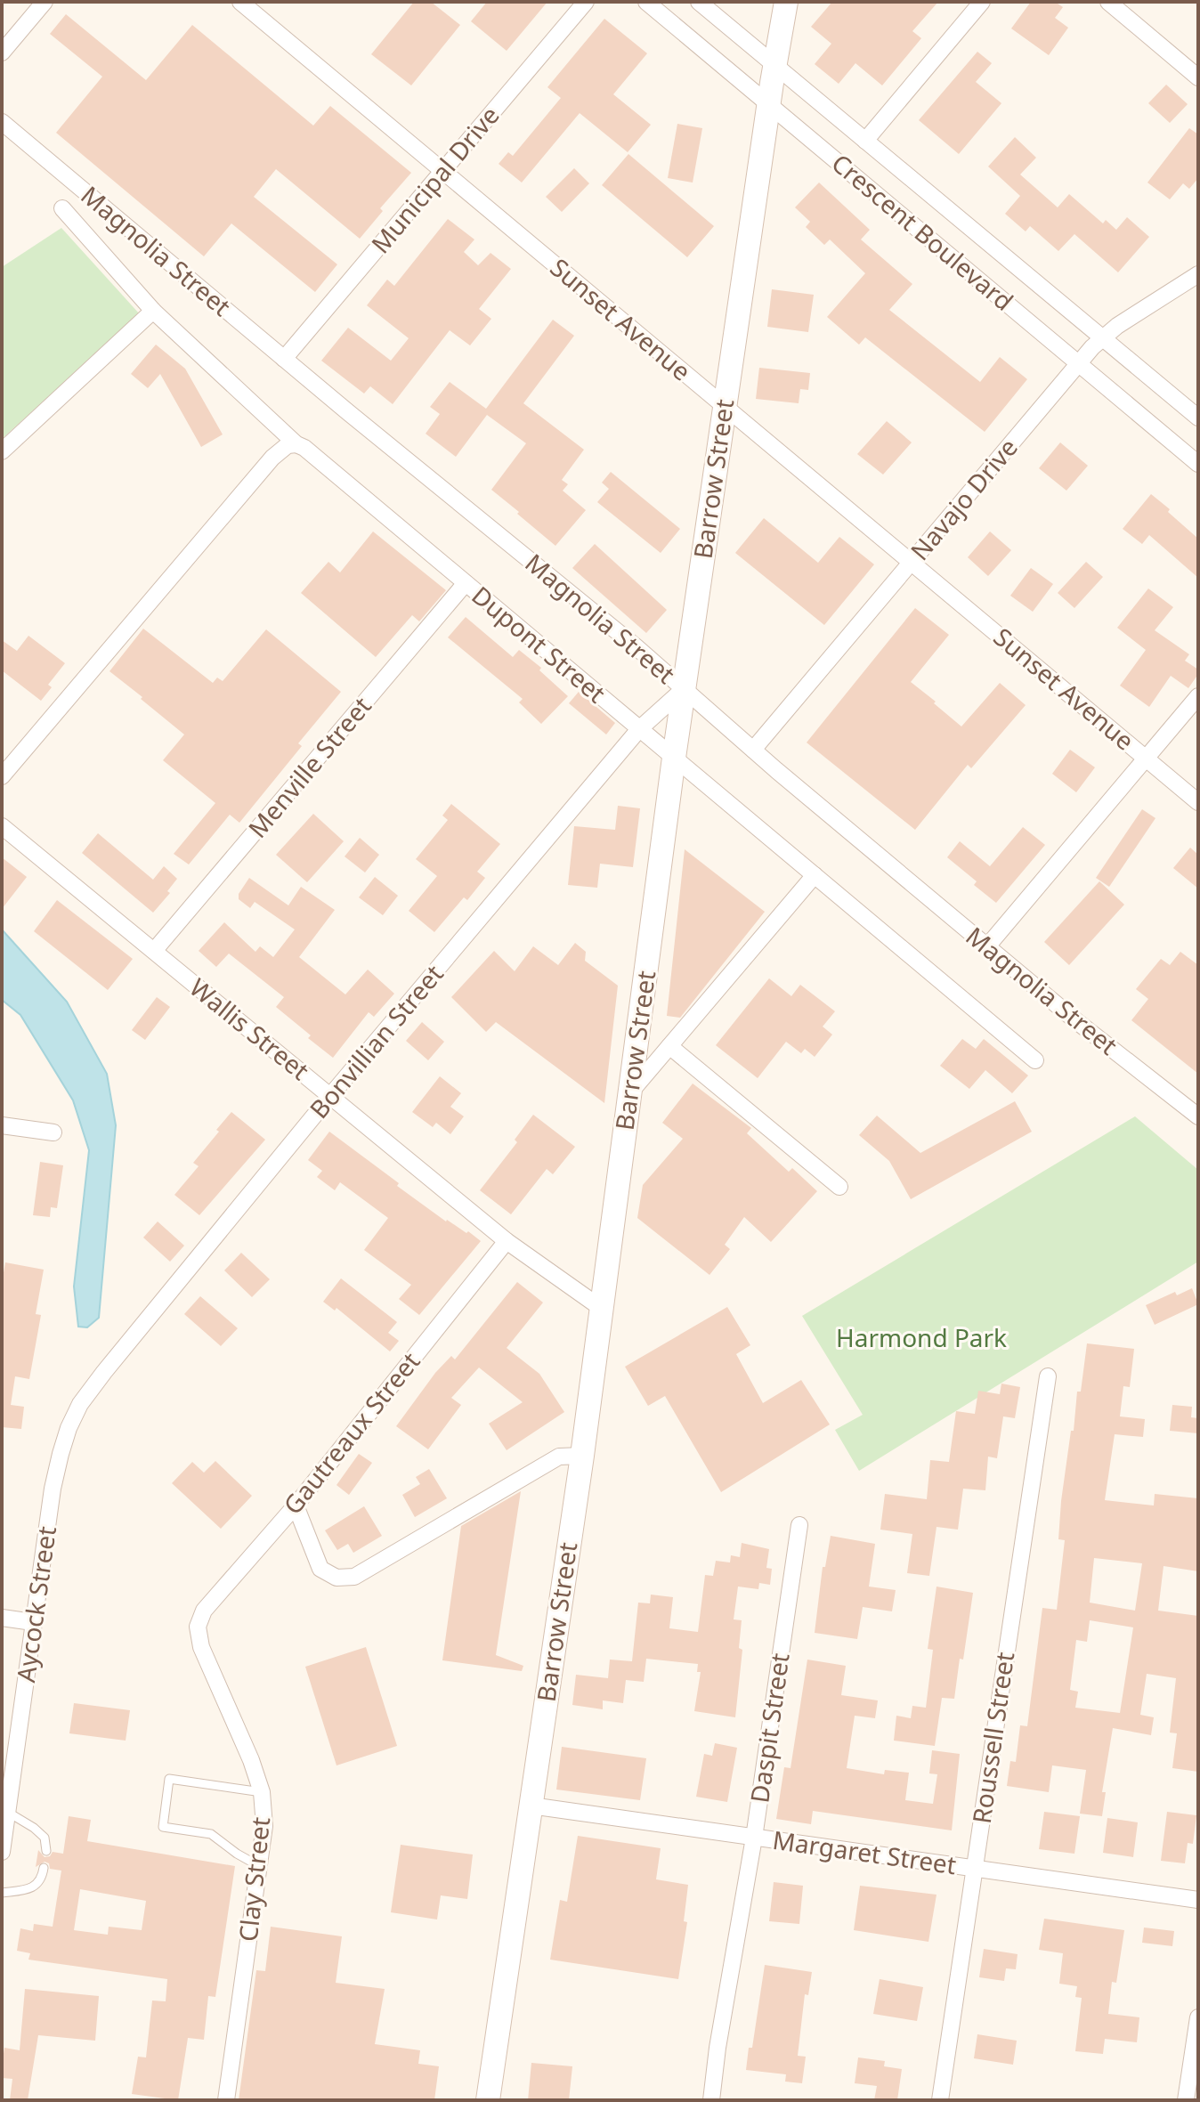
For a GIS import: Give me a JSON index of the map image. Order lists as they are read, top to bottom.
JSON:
{
  "streets": {
    "main road": ["Barrow Street"],
    "street": [
      "Municipal Drive",
      "Crescent Boulevard",
      "Magnolia Street",
      "Sunset Avenue",
      "Navajo Drive",
      "Dupont Street",
      "Menville Street",
      "Wallis Street",
      "Bonvillian Street",
      "Gautreaux Street",
      "Aycock Street",
      "Daspit Street",
      "Roussell Street",
      "Margaret Street",
      "Clay Street"
    ]
  },
  "crossings": [
    ["Municipal Drive", "Magnolia Street"],
    ["Municipal Drive", "Sunset Avenue"],
    ["Crescent Boulevard", "Barrow Street"],
    ["Crescent Boulevard", "Navajo Drive"],
    ["Magnolia Street", "Barrow Street"],
    ["Magnolia Street", "Navajo Drive"],
    ["Magnolia Street", "Bonvillian Street"],
    ["Sunset Avenue", "Barrow Street"],
    ["Sunset Avenue", "Navajo Drive"],
    ["Barrow Street", "Dupont Street"],
    ["Barrow Street", "Wallis Street"],
    ["Barrow Street", "Bonvillian Street"],
    ["Barrow Street", "Margaret Street"],
    ["Dupont Street", "Menville Street"],
    ["Dupont Street", "Bonvillian Street"],
    ["Menville Street", "Wallis Street"],
    ["Wallis Street", "Bonvillian Street"],
    ["Wallis Street", "Gautreaux Street"],
    ["Bonvillian Street", "Aycock Street"],
    ["Gautreaux Street", "Clay Street"],
    ["Daspit Street", "Margaret Street"],
    ["Roussell Street", "Margaret Street"]
  ],
  "parks": ["Harmond Park"]
}
